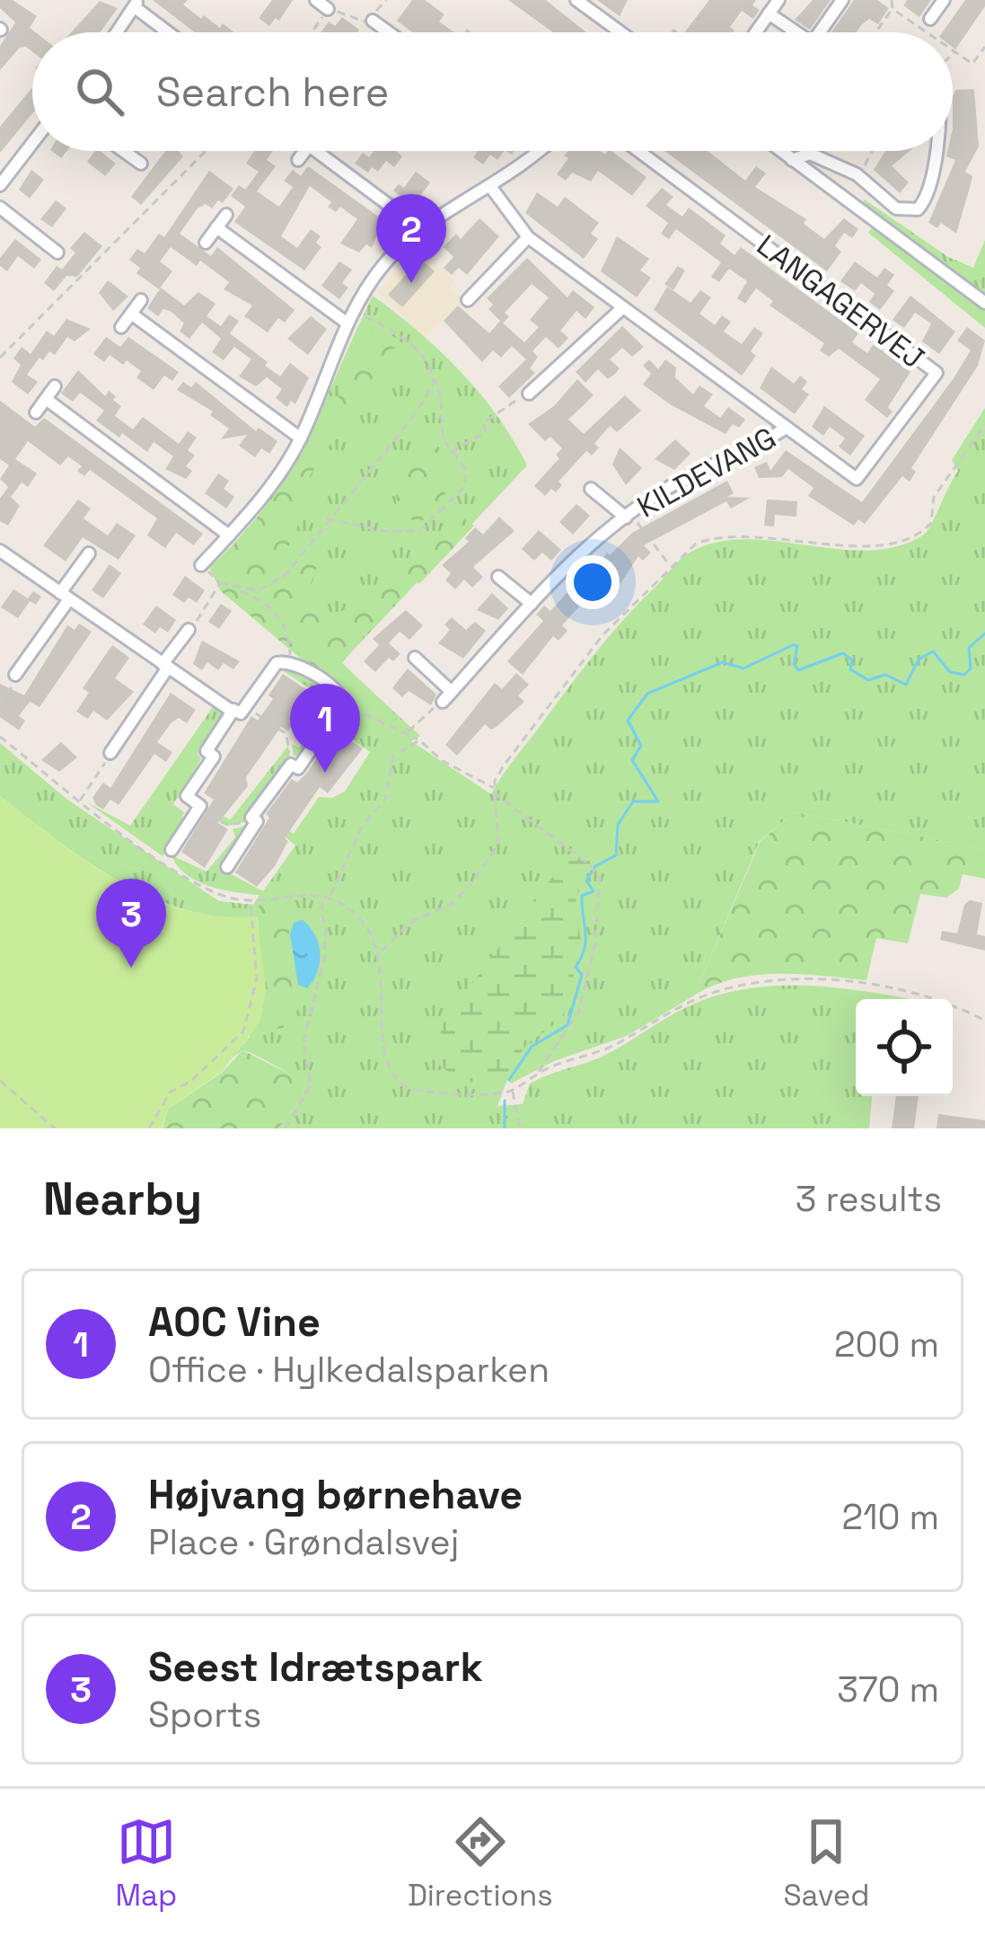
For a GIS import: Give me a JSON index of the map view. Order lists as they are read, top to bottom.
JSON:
{
  "streets": {
    "street": ["LANGAGERVEJ", "KILDEVANG"]
  },
  "crossings": [
    ["LANGAGERVEJ", "KILDEVANG"]
  ],
  "page": {
    "search": "Search here",
    "pins": ["2", "1", "3"],
    "heading": ["Nearby", "3 results"],
    "list": [
      {
        "mark": "1",
        "name": "AOC Vine",
        "note": "Office · Hylkedalsparken",
        "value": "200 m"
      },
      {
        "mark": "2",
        "name": "Højvang børnehave",
        "note": "Place · Grøndalsvej",
        "value": "210 m"
      },
      {
        "mark": "3",
        "name": "Seest Idrætspark",
        "note": "Sports",
        "value": "370 m"
      }
    ],
    "nav": ["Map", "Directions", "Saved"]
  }
}
